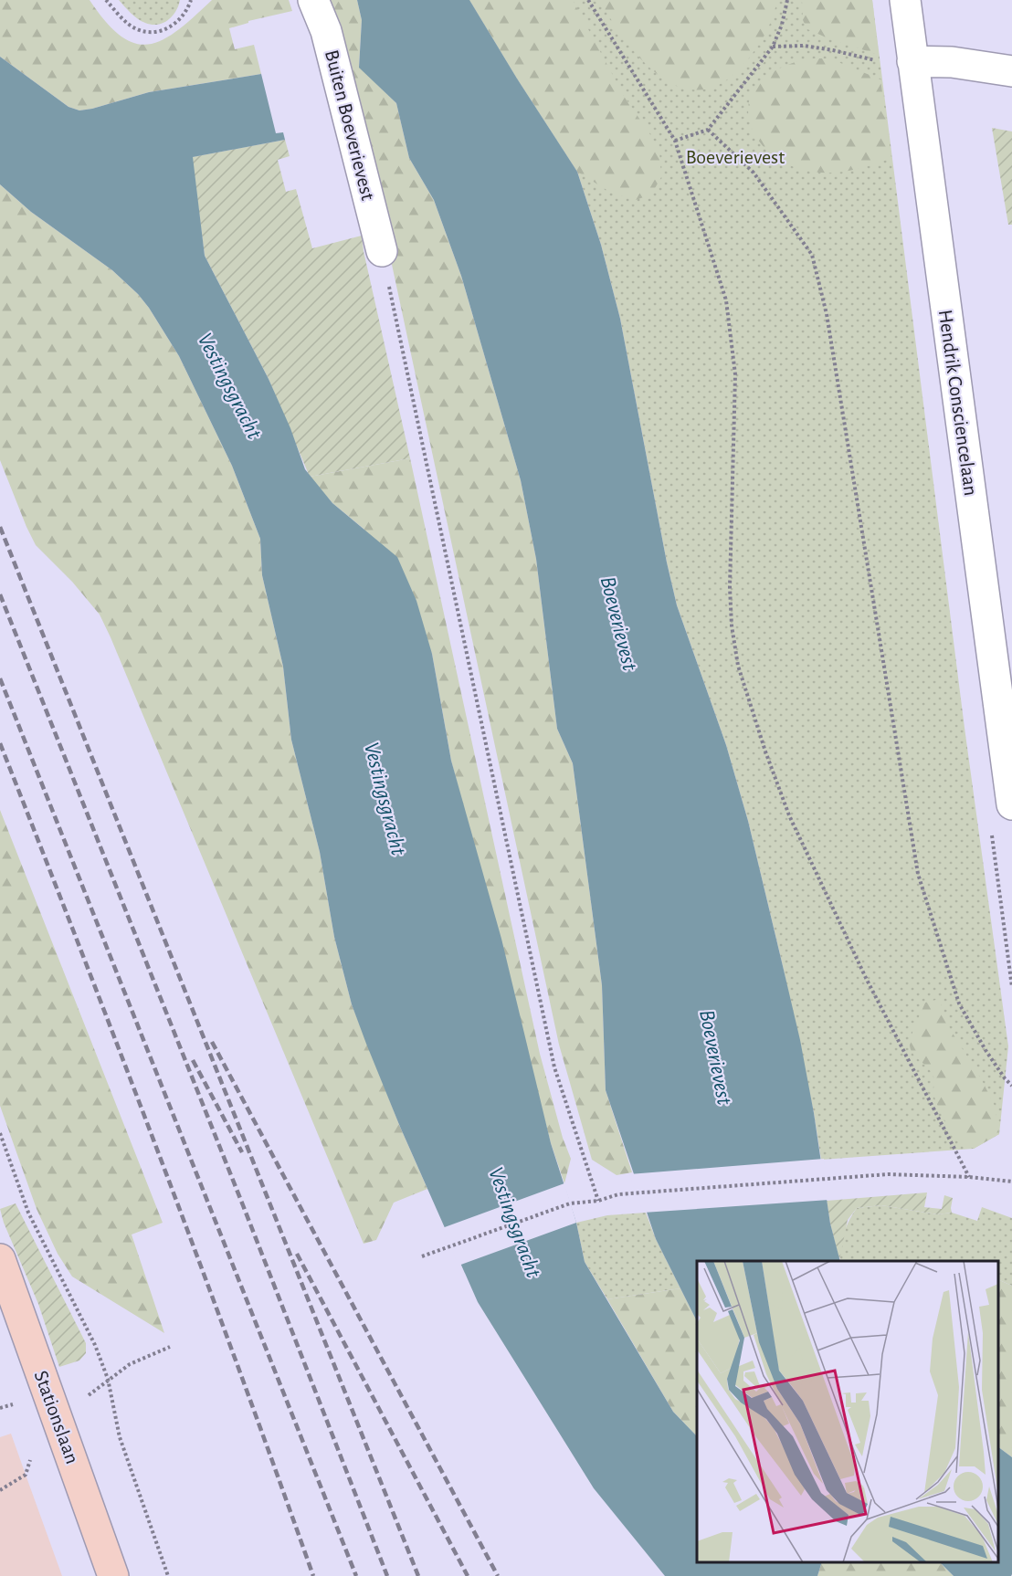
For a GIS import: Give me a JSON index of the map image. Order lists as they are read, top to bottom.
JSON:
{
  "streets": {
    "street": ["Buiten Boeverievest", "Hendrik Consciencelaan", "Stationslaan"]
  },
  "water": ["Vestingsgracht", "Boeverievest"],
  "parks": ["Boeverievest"]
}
